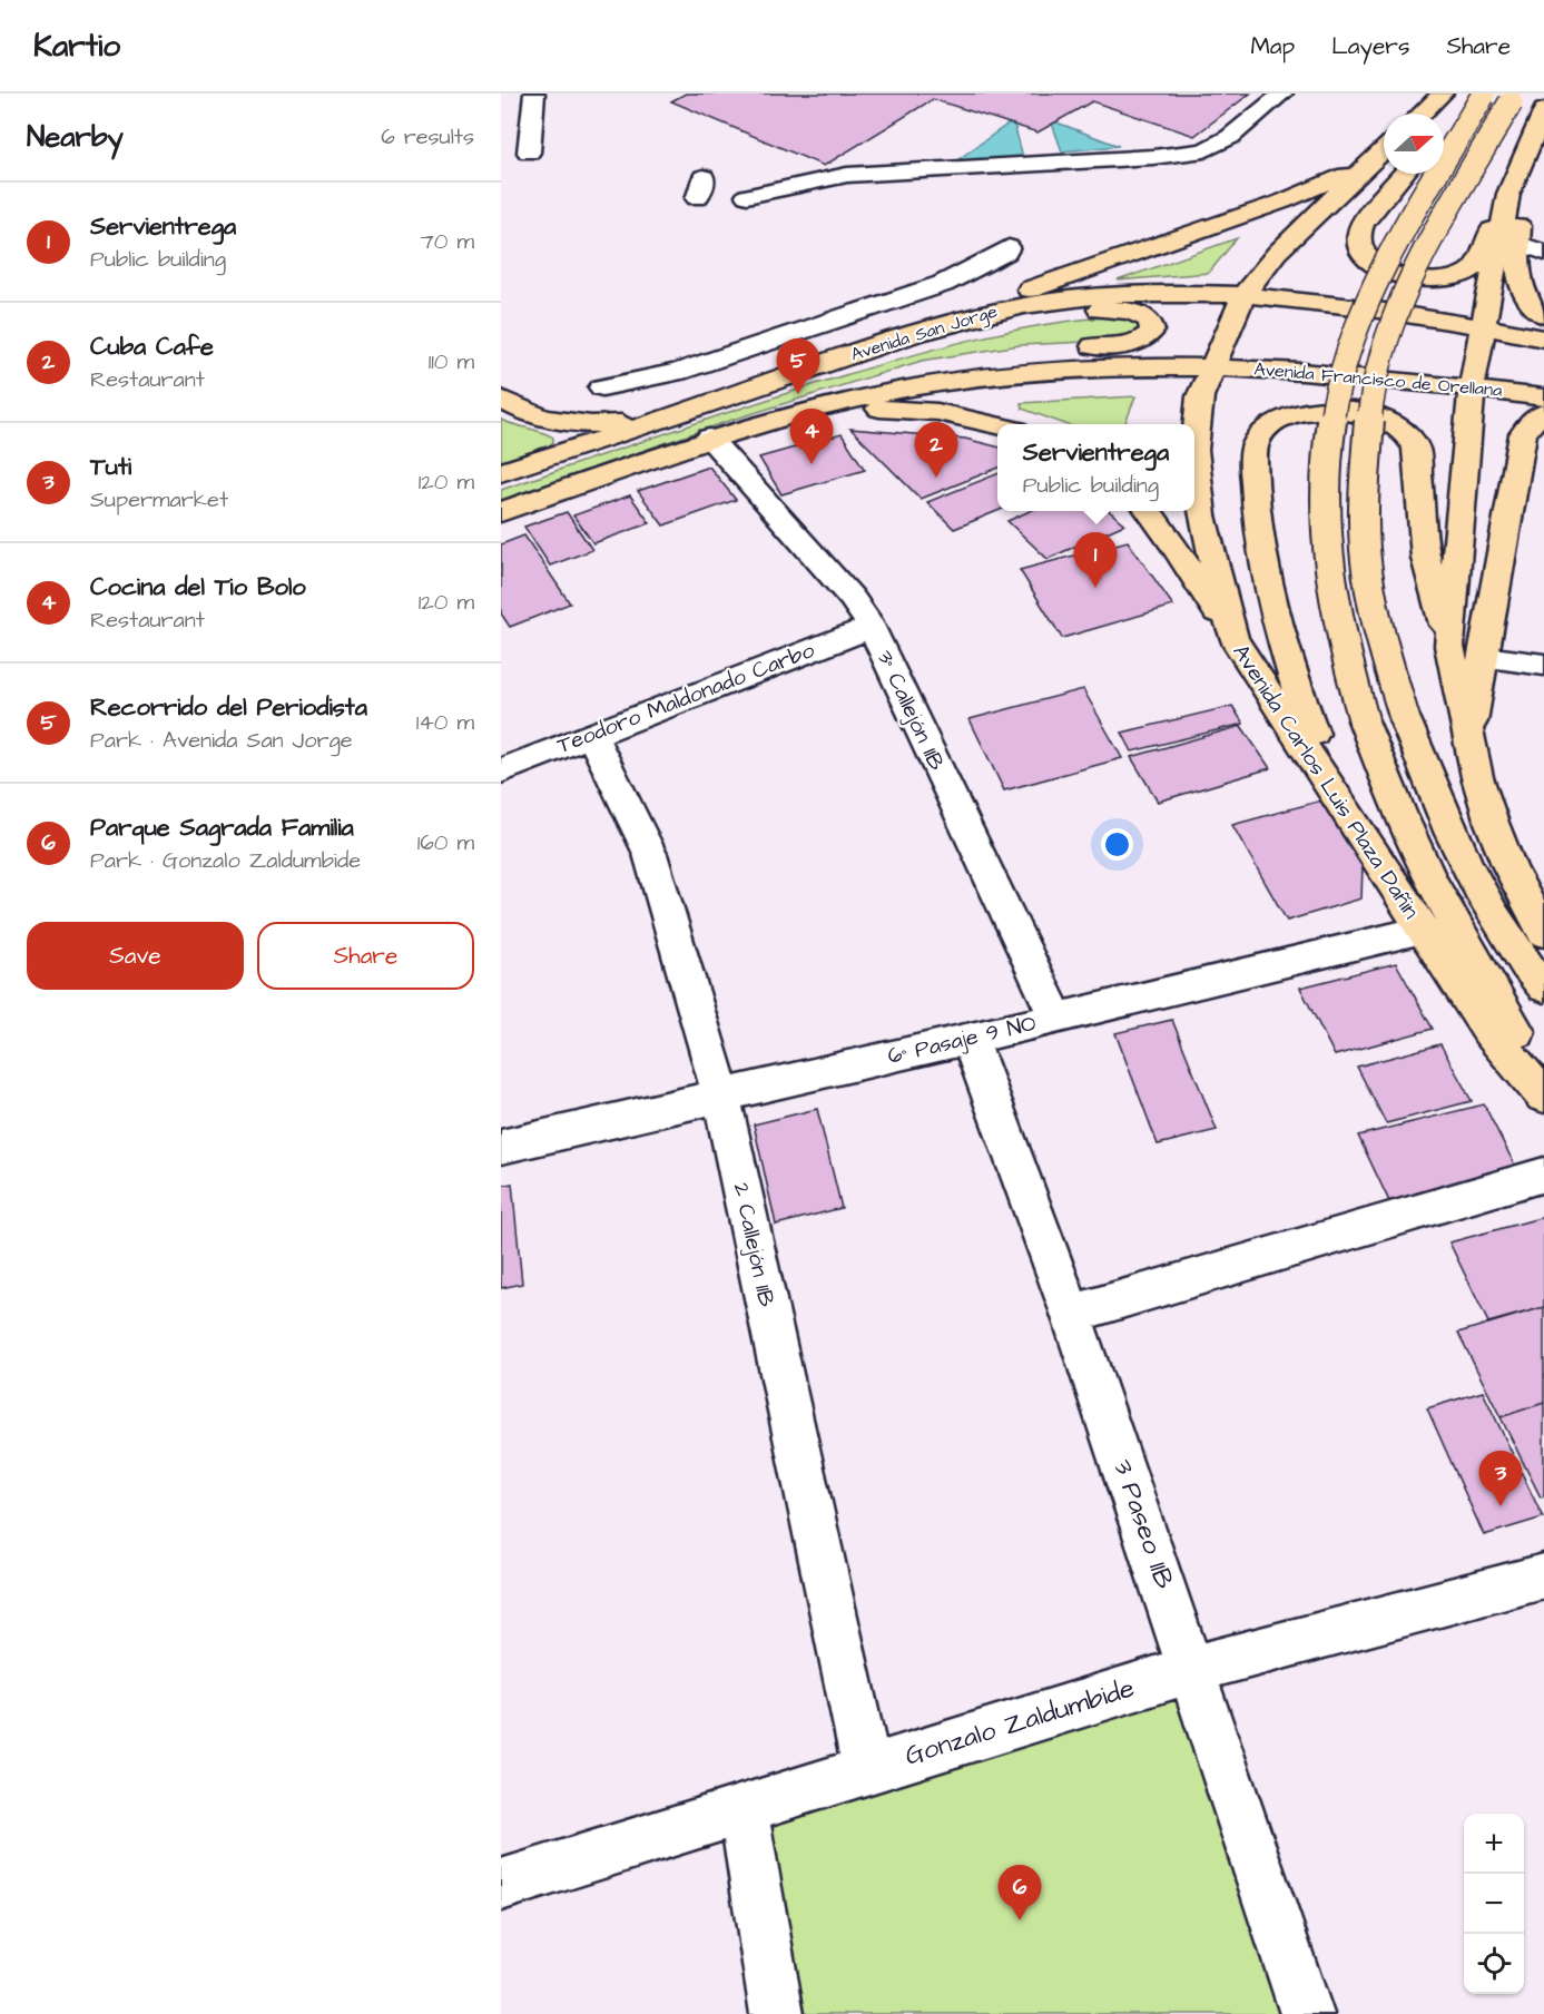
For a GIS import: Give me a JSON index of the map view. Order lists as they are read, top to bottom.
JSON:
{
  "streets": {
    "main road": ["Avenida San Jorge", "Avenida Francisco de Orellana", "Avenida Carlos Luis Plaza Dañin"],
    "street": [
      "Teodoro Maldonado Carbo",
      "3° Callejón 11B",
      "6° Pasaje 9 NO",
      "2 Callejón 11B",
      "3 Paseo 11B",
      "Gonzalo Zaldumbide"
    ]
  },
  "crossings": [
    ["Avenida San Jorge", "Avenida Carlos Luis Plaza Dañin"],
    ["Avenida Francisco de Orellana", "Avenida Carlos Luis Plaza Dañin"],
    ["Teodoro Maldonado Carbo", "3° Callejón 11B"],
    ["Teodoro Maldonado Carbo", "2 Callejón 11B"],
    ["3° Callejón 11B", "6° Pasaje 9 NO"],
    ["Avenida Carlos Luis Plaza Dañin", "6° Pasaje 9 NO"],
    ["6° Pasaje 9 NO", "2 Callejón 11B"],
    ["6° Pasaje 9 NO", "3 Paseo 11B"],
    ["2 Callejón 11B", "Gonzalo Zaldumbide"],
    ["3 Paseo 11B", "Gonzalo Zaldumbide"]
  ],
  "north": "right",
  "page": {
    "header": "Kartio",
    "nav": ["Map", "Layers", "Share"],
    "heading": ["Nearby", "6 results"],
    "list": [
      {
        "mark": "1",
        "name": "Servientrega",
        "note": "Public building",
        "value": "70 m"
      },
      {
        "mark": "2",
        "name": "Cuba Cafe",
        "note": "Restaurant",
        "value": "110 m"
      },
      {
        "mark": "3",
        "name": "Tuti",
        "note": "Supermarket",
        "value": "120 m"
      },
      {
        "mark": "4",
        "name": "Cocina del Tio Bolo",
        "note": "Restaurant",
        "value": "120 m"
      },
      {
        "mark": "5",
        "name": "Recorrido del Periodista",
        "note": "Park · Avenida San Jorge",
        "value": "140 m"
      },
      {
        "mark": "6",
        "name": "Parque Sagrada Familia",
        "note": "Park · Gonzalo Zaldumbide",
        "value": "160 m"
      }
    ],
    "pins": [
      "5",
      "4",
      "2",
      "1",
      "3",
      "6"
    ],
    "popup": ["Servientrega", "Public building"],
    "buttons": ["Save", "Share"],
    "map_buttons": ["+", "−"]
  }
}
